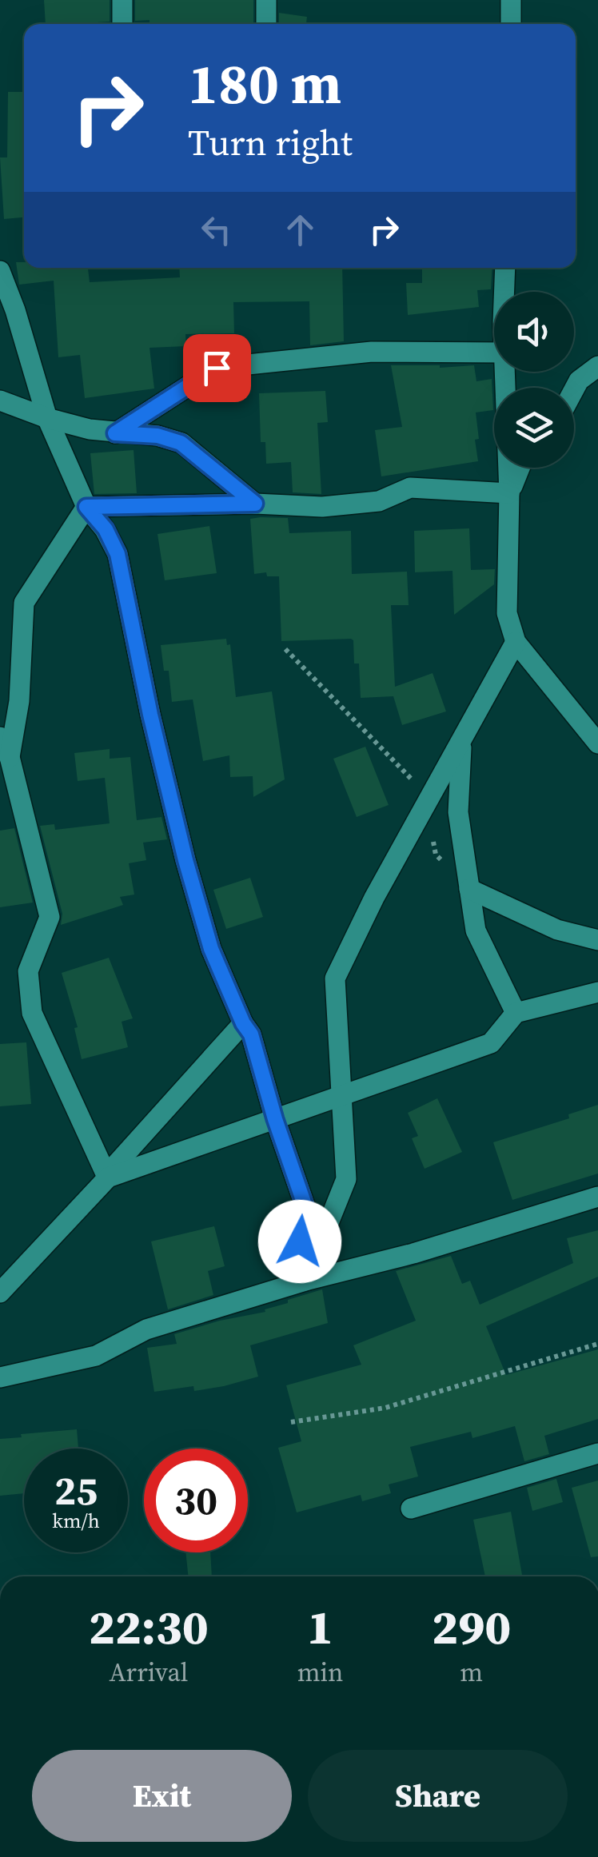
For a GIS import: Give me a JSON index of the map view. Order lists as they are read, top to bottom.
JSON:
{
  "page": {
    "turn": ["180 m", "Turn right"],
    "speed": "25 km/h",
    "limit": "30",
    "eta": [
      "22:30",
      "Arrival",
      "1",
      "min",
      "290",
      "m"
    ],
    "buttons": ["Exit", "Share"]
  }
}
